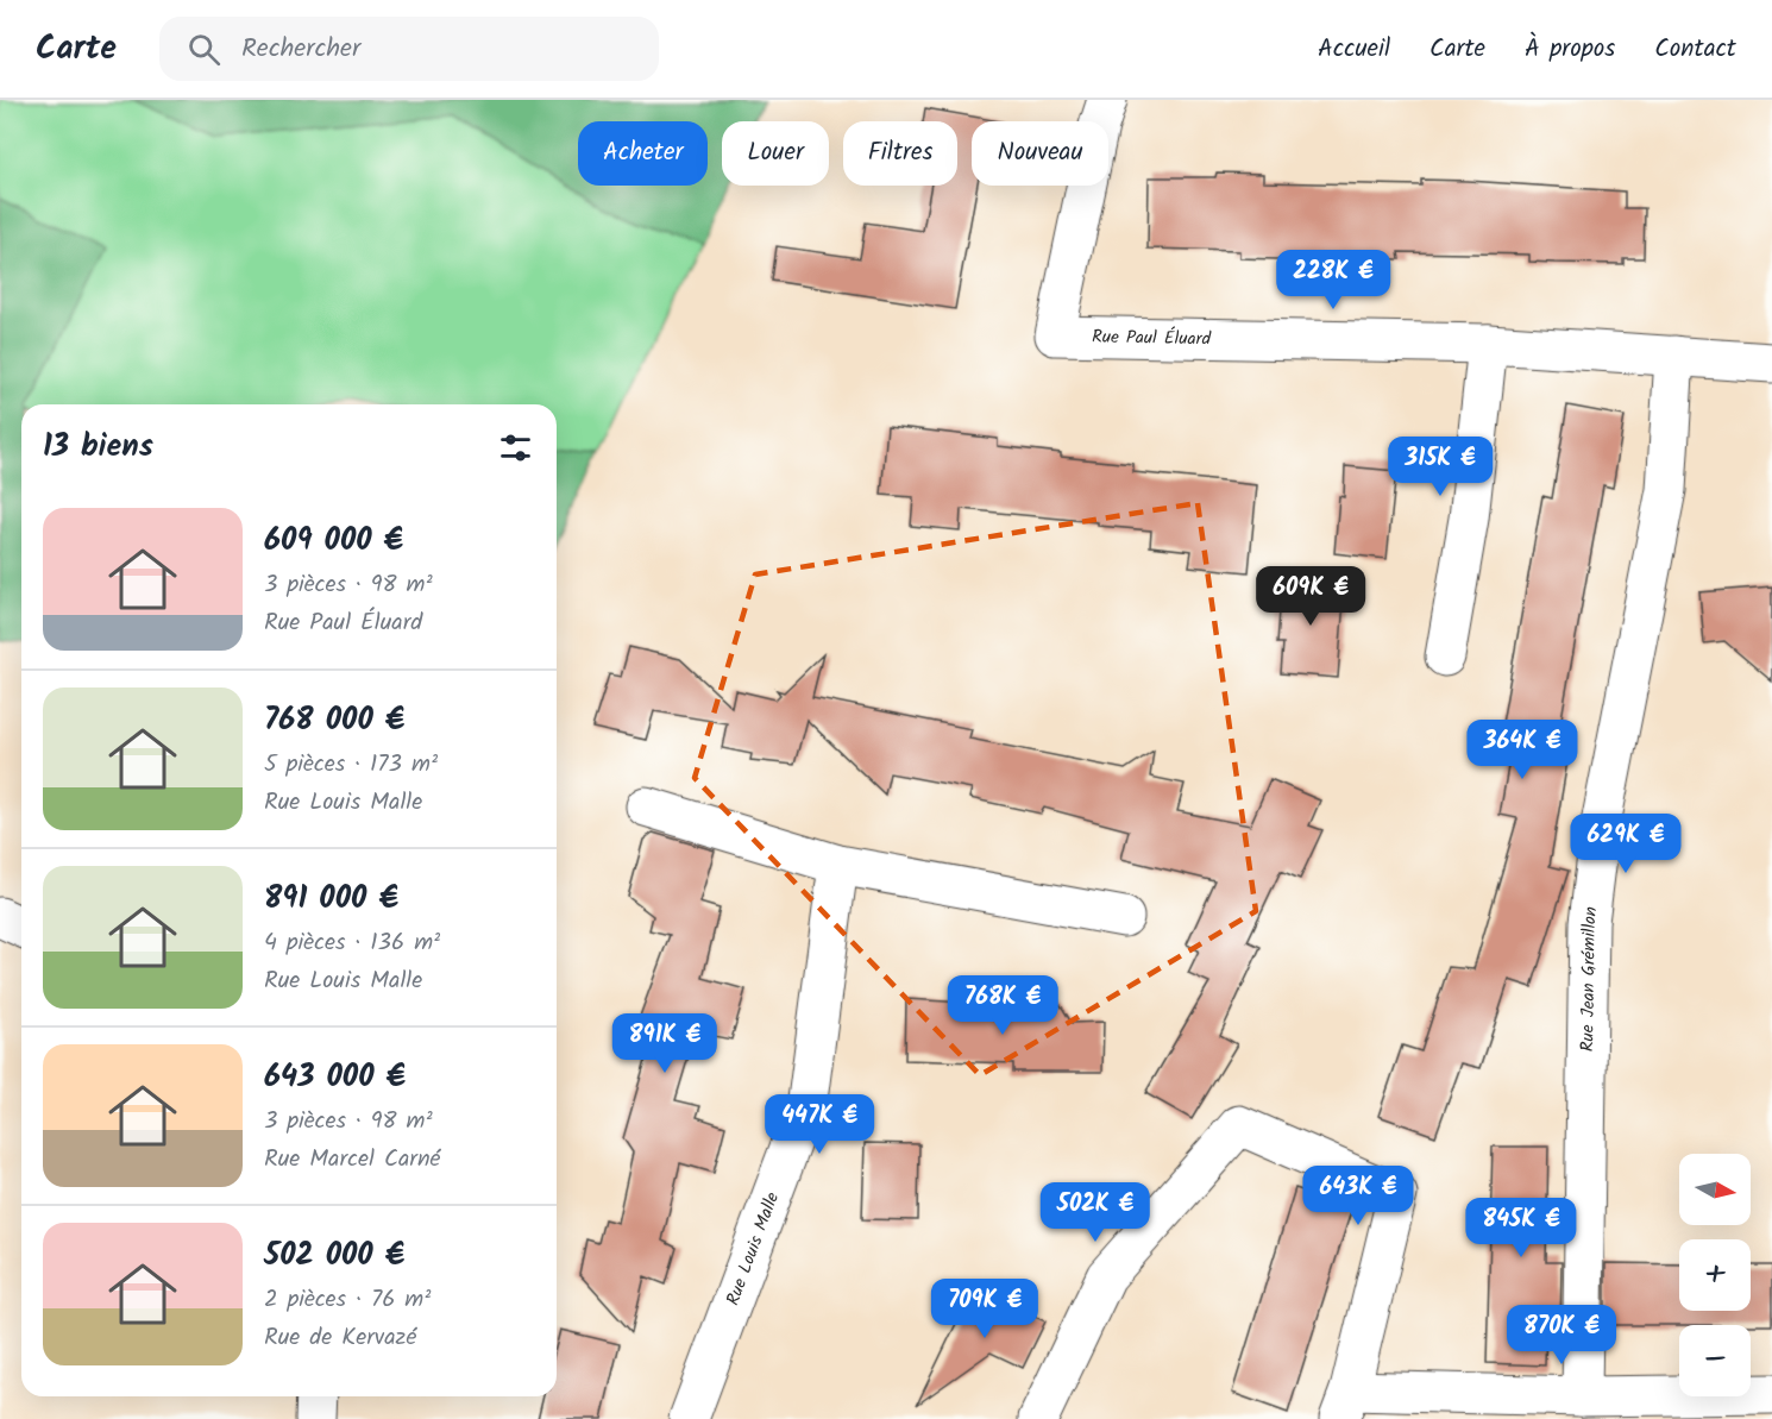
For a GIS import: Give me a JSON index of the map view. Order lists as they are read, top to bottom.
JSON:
{
  "streets": {
    "street": ["Rue Paul Éluard", "Rue Jean Grémillon", "Rue Louis Malle"]
  },
  "crossings": [
    ["Rue Paul Éluard", "Rue Jean Grémillon"]
  ],
  "north": "right",
  "page": {
    "header": "Carte",
    "search": "Rechercher",
    "nav": [
      "Accueil",
      "Carte",
      "À propos",
      "Contact"
    ],
    "chip": [
      "Acheter",
      "Louer",
      "Filtres",
      "Nouveau"
    ],
    "price": [
      "228K €",
      "315K €",
      "609K €",
      "364K €",
      "629K €",
      "768K €",
      "891K €",
      "447K €",
      "643K €",
      "502K €",
      "845K €",
      "709K €",
      "870K €"
    ],
    "heading": "13 biens",
    "list": [
      {
        "name": "609 000 €",
        "note": "3 pièces · 98 m² · Rue Paul Éluard"
      },
      {
        "name": "768 000 €",
        "note": "5 pièces · 173 m² · Rue Louis Malle"
      },
      {
        "name": "891 000 €",
        "note": "4 pièces · 136 m² · Rue Louis Malle"
      },
      {
        "name": "643 000 €",
        "note": "3 pièces · 98 m² · Rue Marcel Carné"
      },
      {
        "name": "502 000 €",
        "note": "2 pièces · 76 m² · Rue de Kervazé"
      }
    ],
    "map_buttons": ["+", "−"]
  }
}
